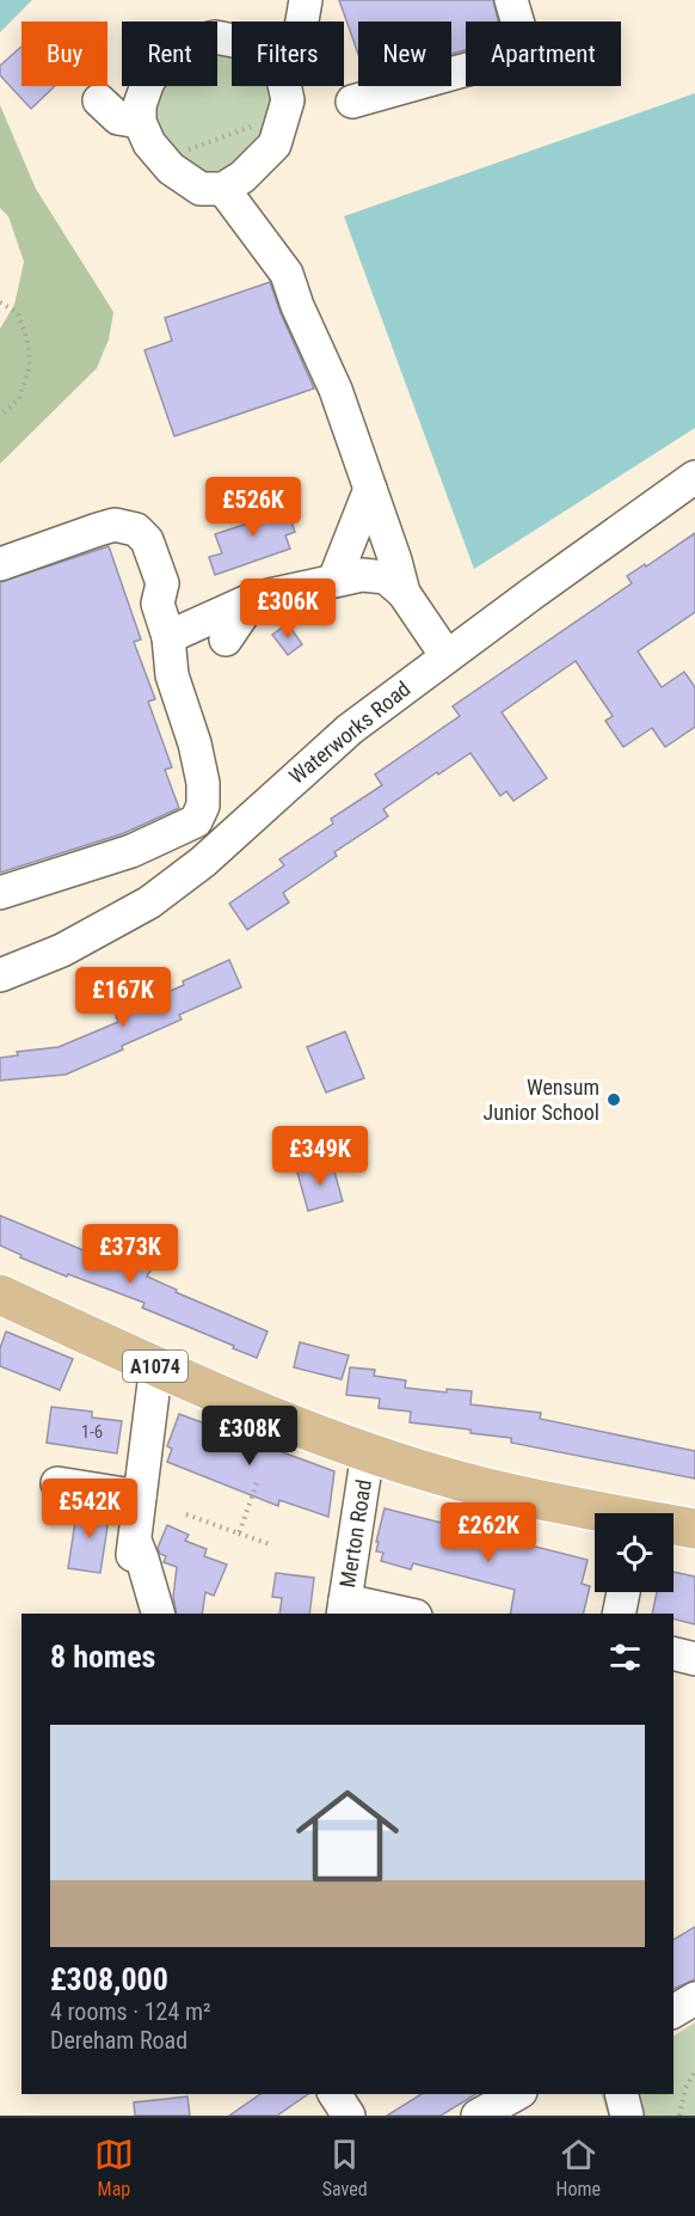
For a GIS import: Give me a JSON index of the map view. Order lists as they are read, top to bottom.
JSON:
{
  "streets": {
    "main road": ["A1074"],
    "street": ["Waterworks Road", "Merton Road"]
  },
  "crossings": [
    ["A1074", "Merton Road"]
  ],
  "places": ["Wensum Junior School"],
  "house_numbers": ["1-6"],
  "page": {
    "chip": [
      "Buy",
      "Rent",
      "Filters",
      "New",
      "Apartment"
    ],
    "price": [
      "£526K",
      "£306K",
      "£167K",
      "£349K",
      "£373K",
      "£308K",
      "£542K",
      "£262K"
    ],
    "heading": "8 homes",
    "list": [
      {
        "name": "£308,000",
        "note": "4 rooms · 124 m² · Dereham Road"
      }
    ],
    "tabs": ["Map", "Saved", "Home"]
  }
}
